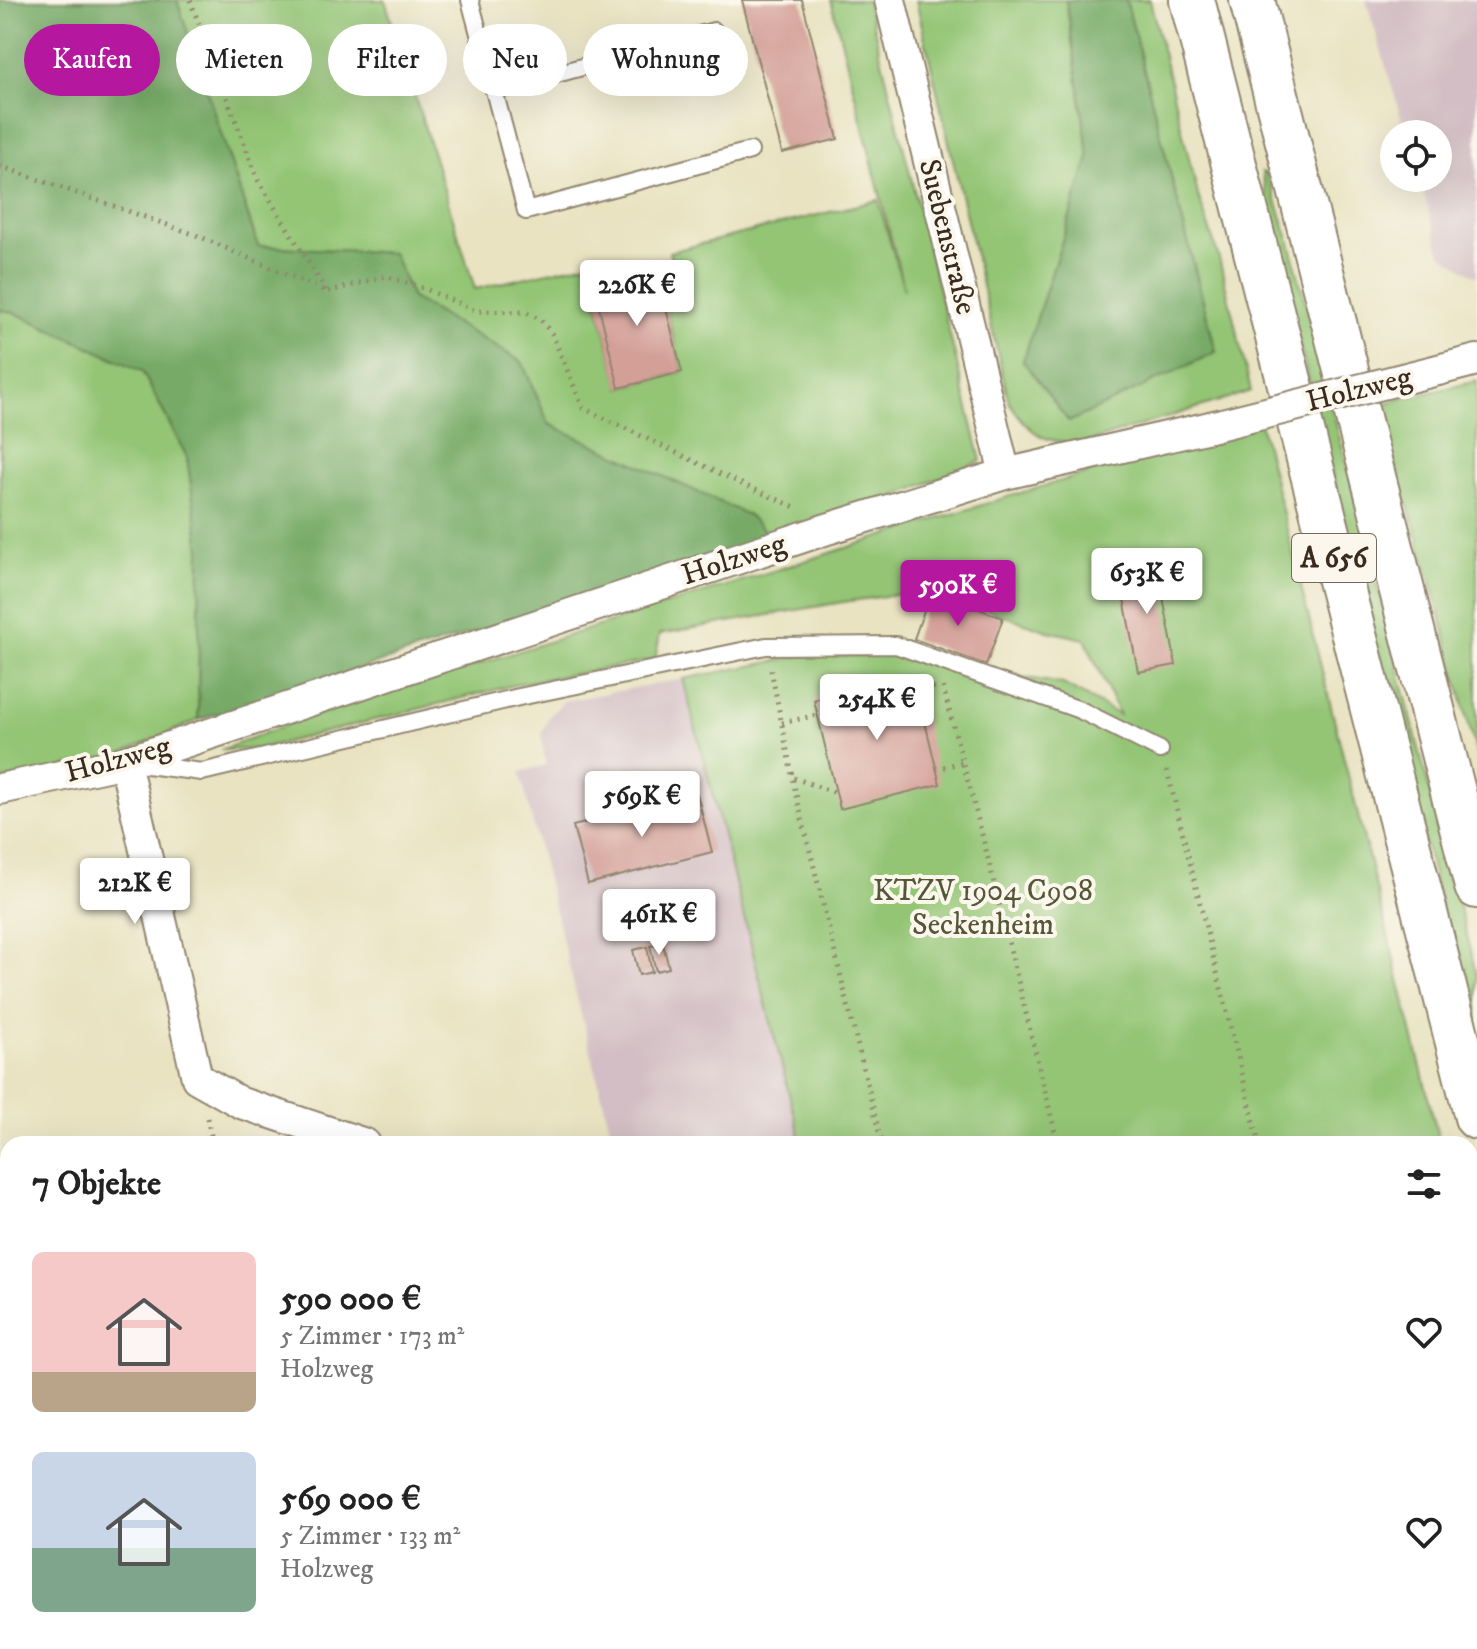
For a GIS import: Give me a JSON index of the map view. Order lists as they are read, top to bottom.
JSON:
{
  "streets": {
    "highway": ["A 656"],
    "street": ["Suebenstraße", "Holzweg"]
  },
  "crossings": [
    ["Suebenstraße", "Holzweg"]
  ],
  "parks": ["KTZV 1904 C908 Seckenheim"],
  "page": {
    "chip": [
      "Kaufen",
      "Mieten",
      "Filter",
      "Neu",
      "Wohnung"
    ],
    "price": [
      "226K €",
      "653K €",
      "590K €",
      "254K €",
      "569K €",
      "212K €",
      "461K €"
    ],
    "heading": "7 Objekte",
    "list": [
      {
        "name": "590 000 €",
        "note": "5 Zimmer · 173 m² · Holzweg"
      },
      {
        "name": "569 000 €",
        "note": "5 Zimmer · 133 m² · Holzweg"
      }
    ]
  }
}
